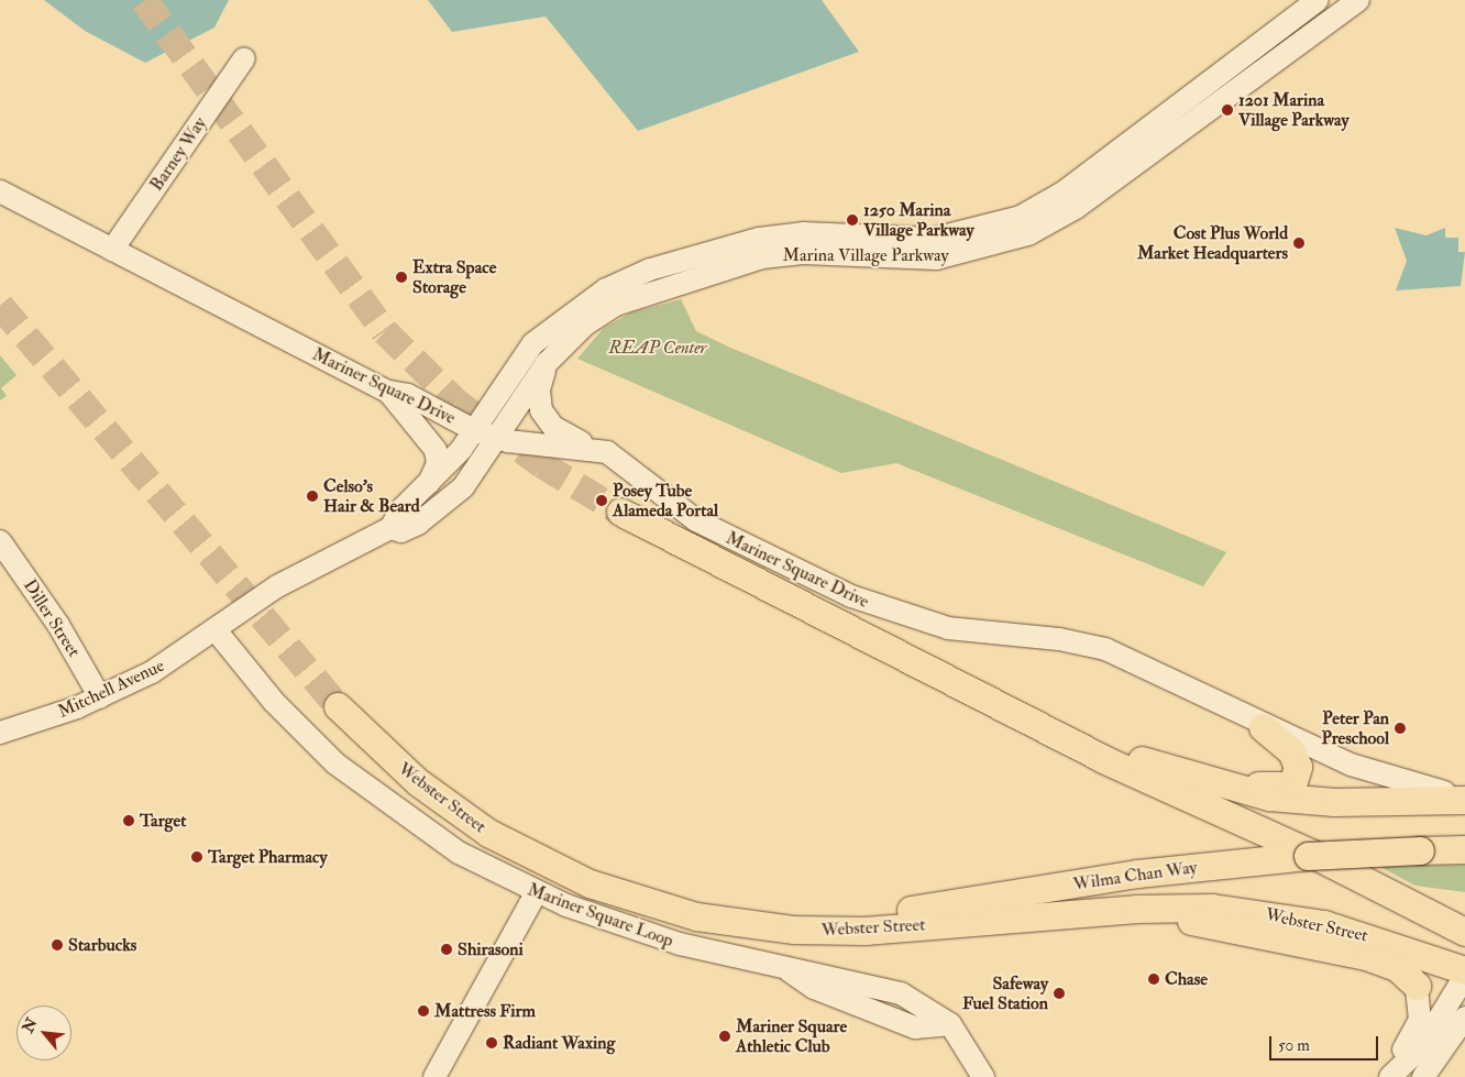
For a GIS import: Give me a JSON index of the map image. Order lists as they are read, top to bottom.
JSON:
{
  "streets": {
    "main road": ["Webster Street", "Wilma Chan Way"],
    "street": [
      "Barney Way",
      "Marina Village Parkway",
      "Mariner Square Drive",
      "Diller Street",
      "Mitchell Avenue",
      "Mariner Square Loop"
    ]
  },
  "crossings": [
    ["Barney Way", "Mariner Square Drive"],
    ["Marina Village Parkway", "Mariner Square Drive"],
    ["Diller Street", "Mitchell Avenue"],
    ["Mitchell Avenue", "Mariner Square Loop"],
    ["Webster Street", "Wilma Chan Way"]
  ],
  "parks": ["REAP Center"],
  "places": [
    "1201 Marina Village Parkway",
    "1250 Marina Village Parkway",
    "Cost Plus World Market Headquarters",
    "Extra Space Storage",
    "Celso's Hair & Beard",
    "Posey Tube Alameda Portal",
    "Peter Pan Preschool",
    "Target",
    "Target Pharmacy",
    "Starbucks",
    "Shirasoni",
    "Chase",
    "Safeway Fuel Station",
    "Mattress Firm",
    "Mariner Square Athletic Club",
    "Radiant Waxing"
  ],
  "scale_bar": "50 m",
  "north": "top left"
}
